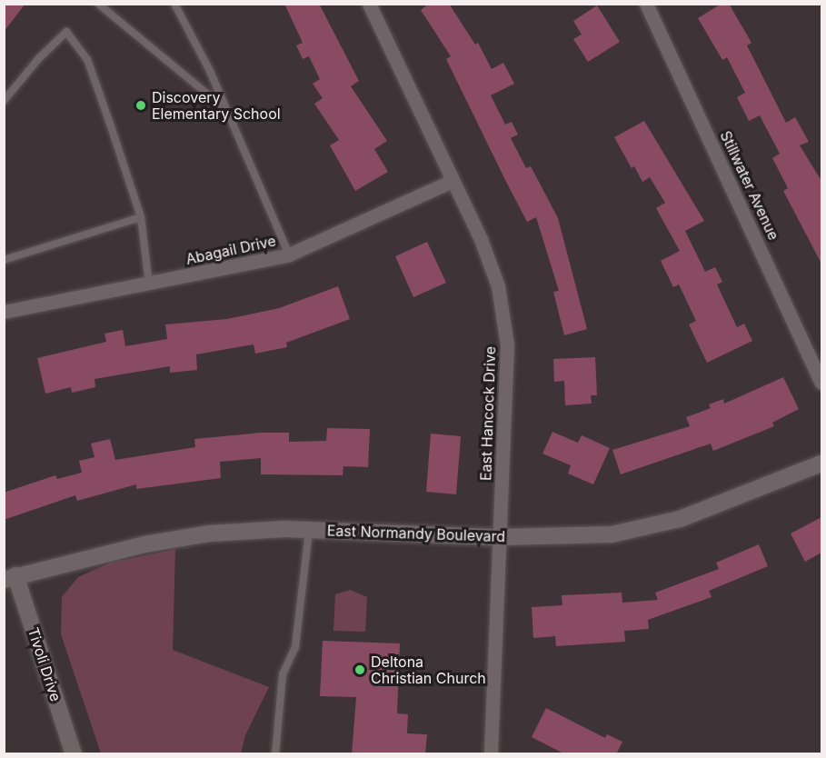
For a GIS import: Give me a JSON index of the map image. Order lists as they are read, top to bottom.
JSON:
{
  "streets": {
    "street": [
      "Stillwater Avenue",
      "Abagail Drive",
      "East Hancock Drive",
      "East Normandy Boulevard",
      "Tivoli Drive"
    ]
  },
  "crossings": [
    ["Abagail Drive", "East Hancock Drive"],
    ["East Hancock Drive", "East Normandy Boulevard"],
    ["East Normandy Boulevard", "Tivoli Drive"]
  ],
  "places": ["Discovery Elementary School", "Deltona Christian Church"]
}
